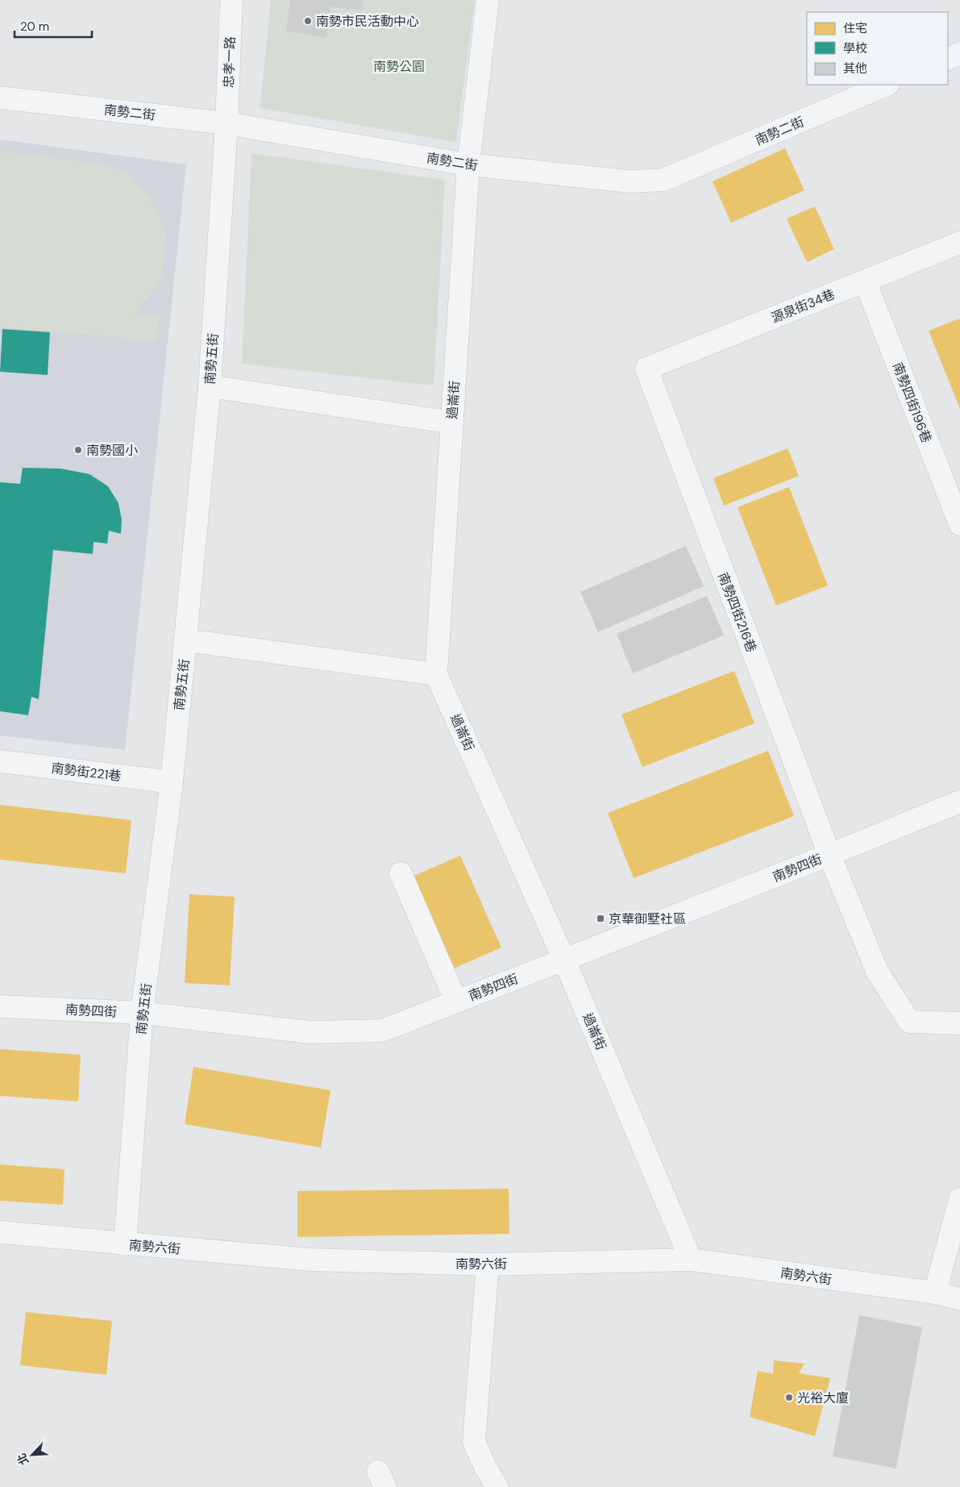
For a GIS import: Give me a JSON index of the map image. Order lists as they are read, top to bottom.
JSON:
{
  "streets": {
    "street": [
      "忠孝一路",
      "南勢二街",
      "源泉街34巷",
      "南勢五街",
      "過崙街",
      "南勢四街196巷",
      "南勢四街216巷",
      "南勢街221巷",
      "南勢四街",
      "南勢六街"
    ]
  },
  "crossings": [
    ["忠孝一路", "南勢二街"],
    ["忠孝一路", "南勢五街"],
    ["南勢二街", "南勢五街"],
    ["南勢二街", "過崙街"],
    ["源泉街34巷", "南勢四街196巷"],
    ["源泉街34巷", "南勢四街216巷"],
    ["南勢五街", "南勢街221巷"],
    ["南勢五街", "南勢四街"],
    ["南勢五街", "南勢六街"],
    ["過崙街", "南勢四街"],
    ["過崙街", "南勢六街"],
    ["南勢四街216巷", "南勢四街"]
  ],
  "parks": ["南勢公園"],
  "places": {
    "other": ["南勢市民活動中心", "南勢國小", "光裕大廈"],
    "transit": ["京華御墅社區"]
  },
  "legend": ["住宅", "學校", "其他"],
  "scale_bar": "20 m",
  "north": "bottom left"
}
